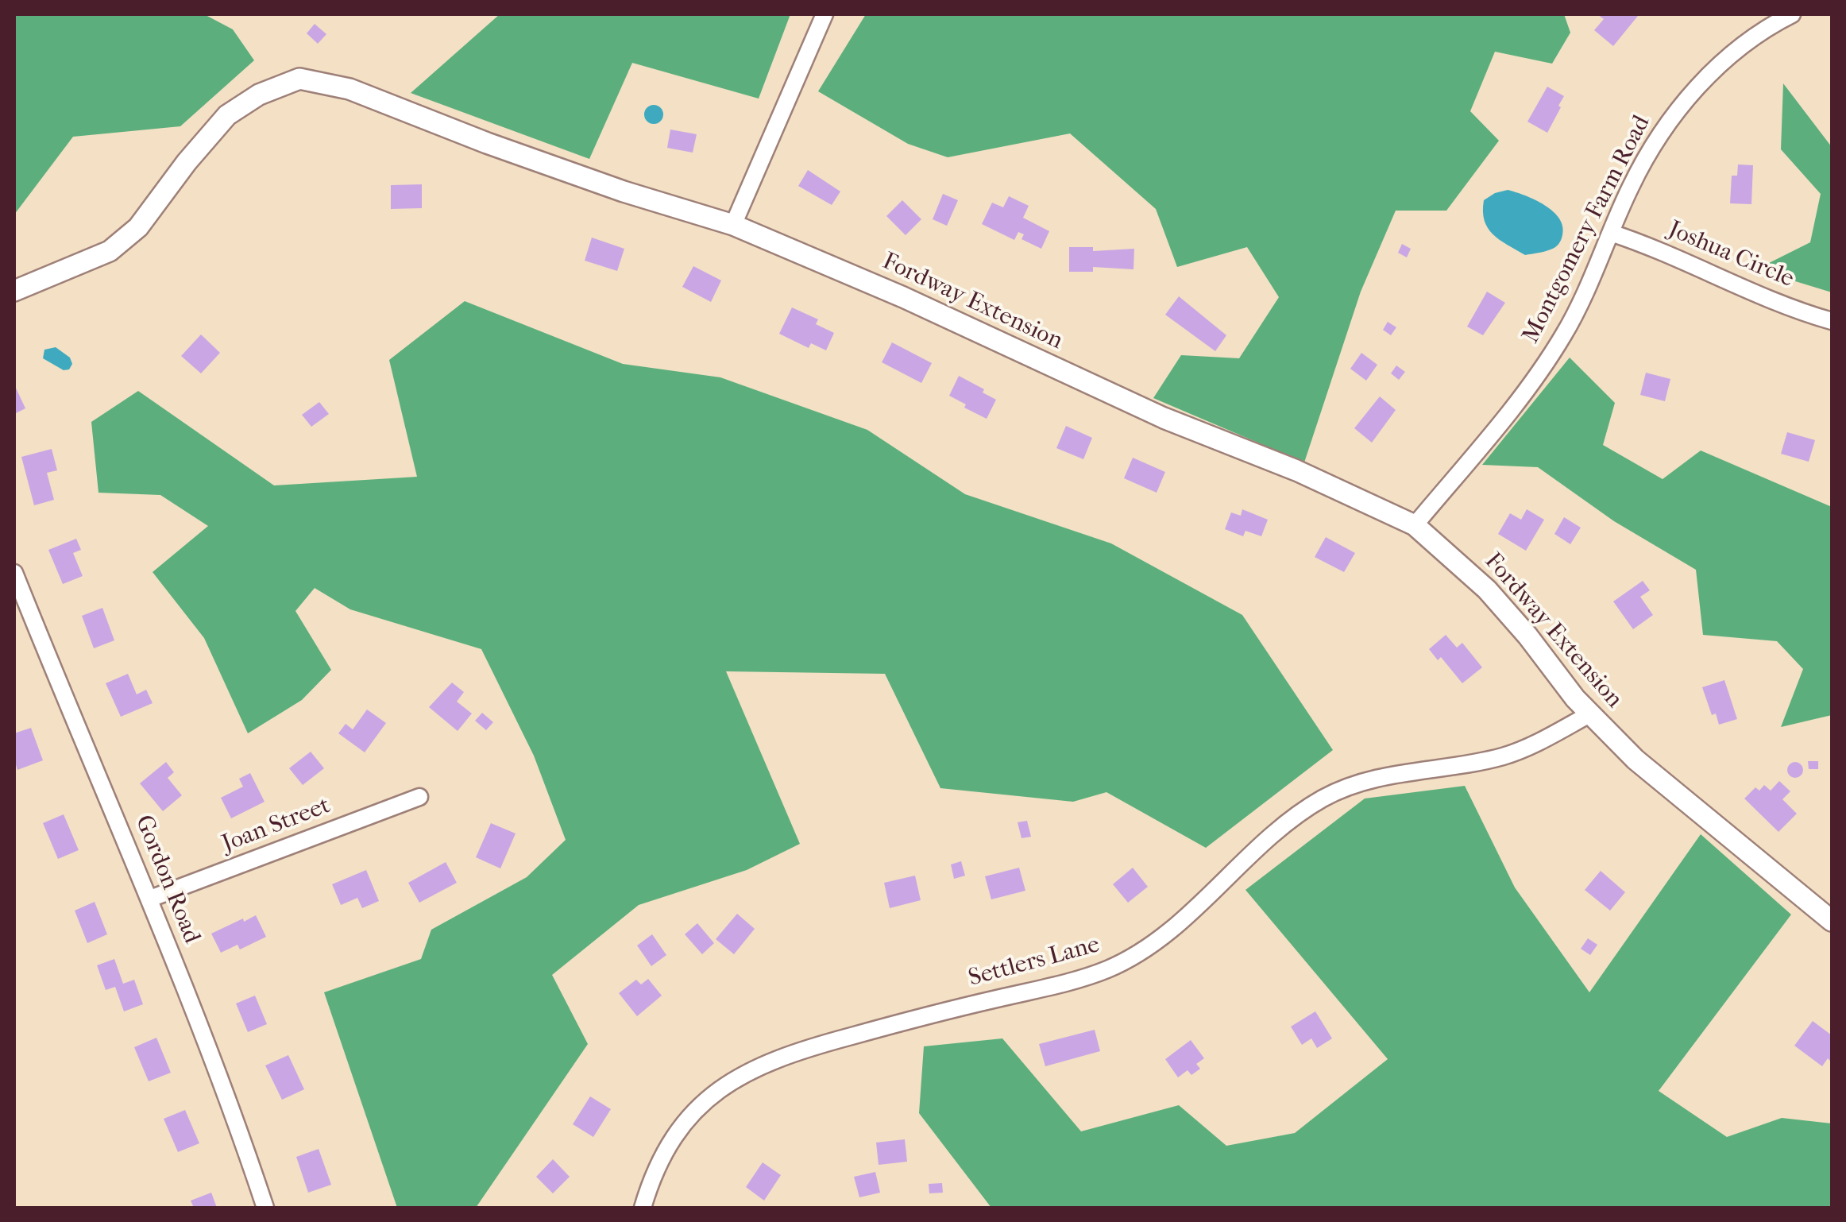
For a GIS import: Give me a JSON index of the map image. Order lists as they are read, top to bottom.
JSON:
{
  "streets": {
    "street": [
      "Montgomery Farm Road",
      "Joshua Circle",
      "Fordway Extension",
      "Joan Street",
      "Gordon Road",
      "Settlers Lane"
    ]
  },
  "crossings": [
    ["Montgomery Farm Road", "Joshua Circle"],
    ["Montgomery Farm Road", "Fordway Extension"],
    ["Fordway Extension", "Settlers Lane"],
    ["Joan Street", "Gordon Road"]
  ]
}
